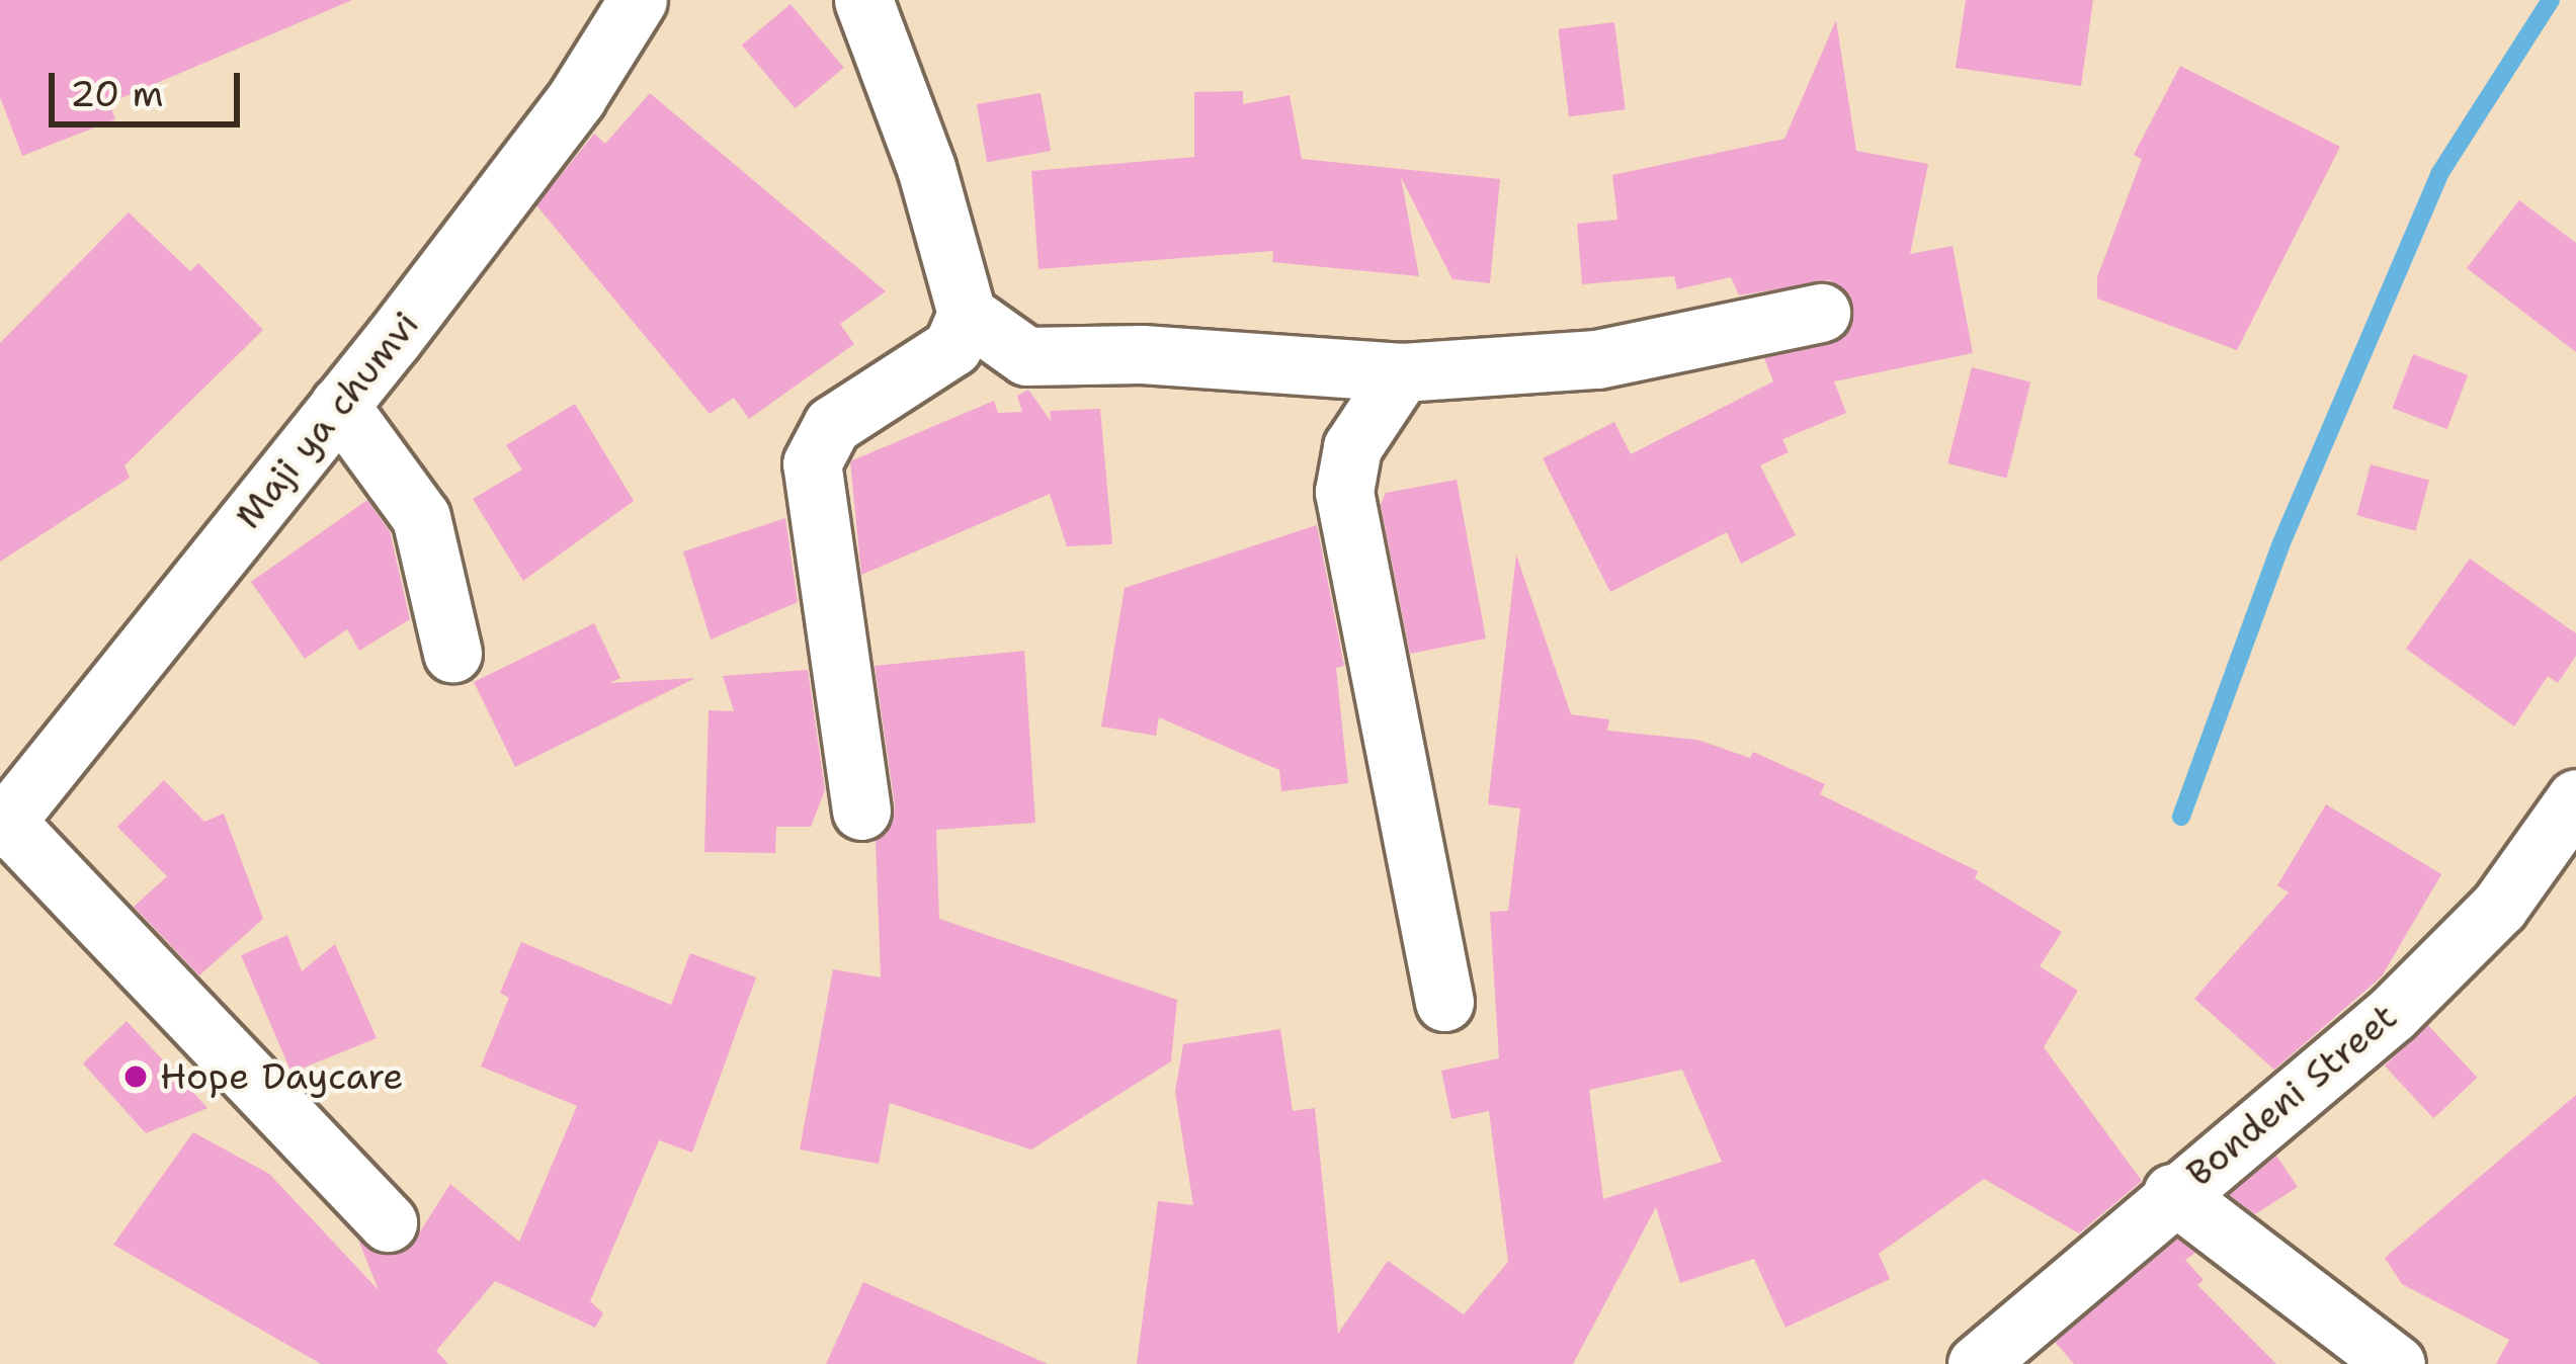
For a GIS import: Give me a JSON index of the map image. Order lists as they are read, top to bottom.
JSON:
{
  "streets": {
    "street": ["Maji ya chumvi", "Bondeni Street"]
  },
  "places": ["Hope Daycare"],
  "scale_bar": "20 m"
}
